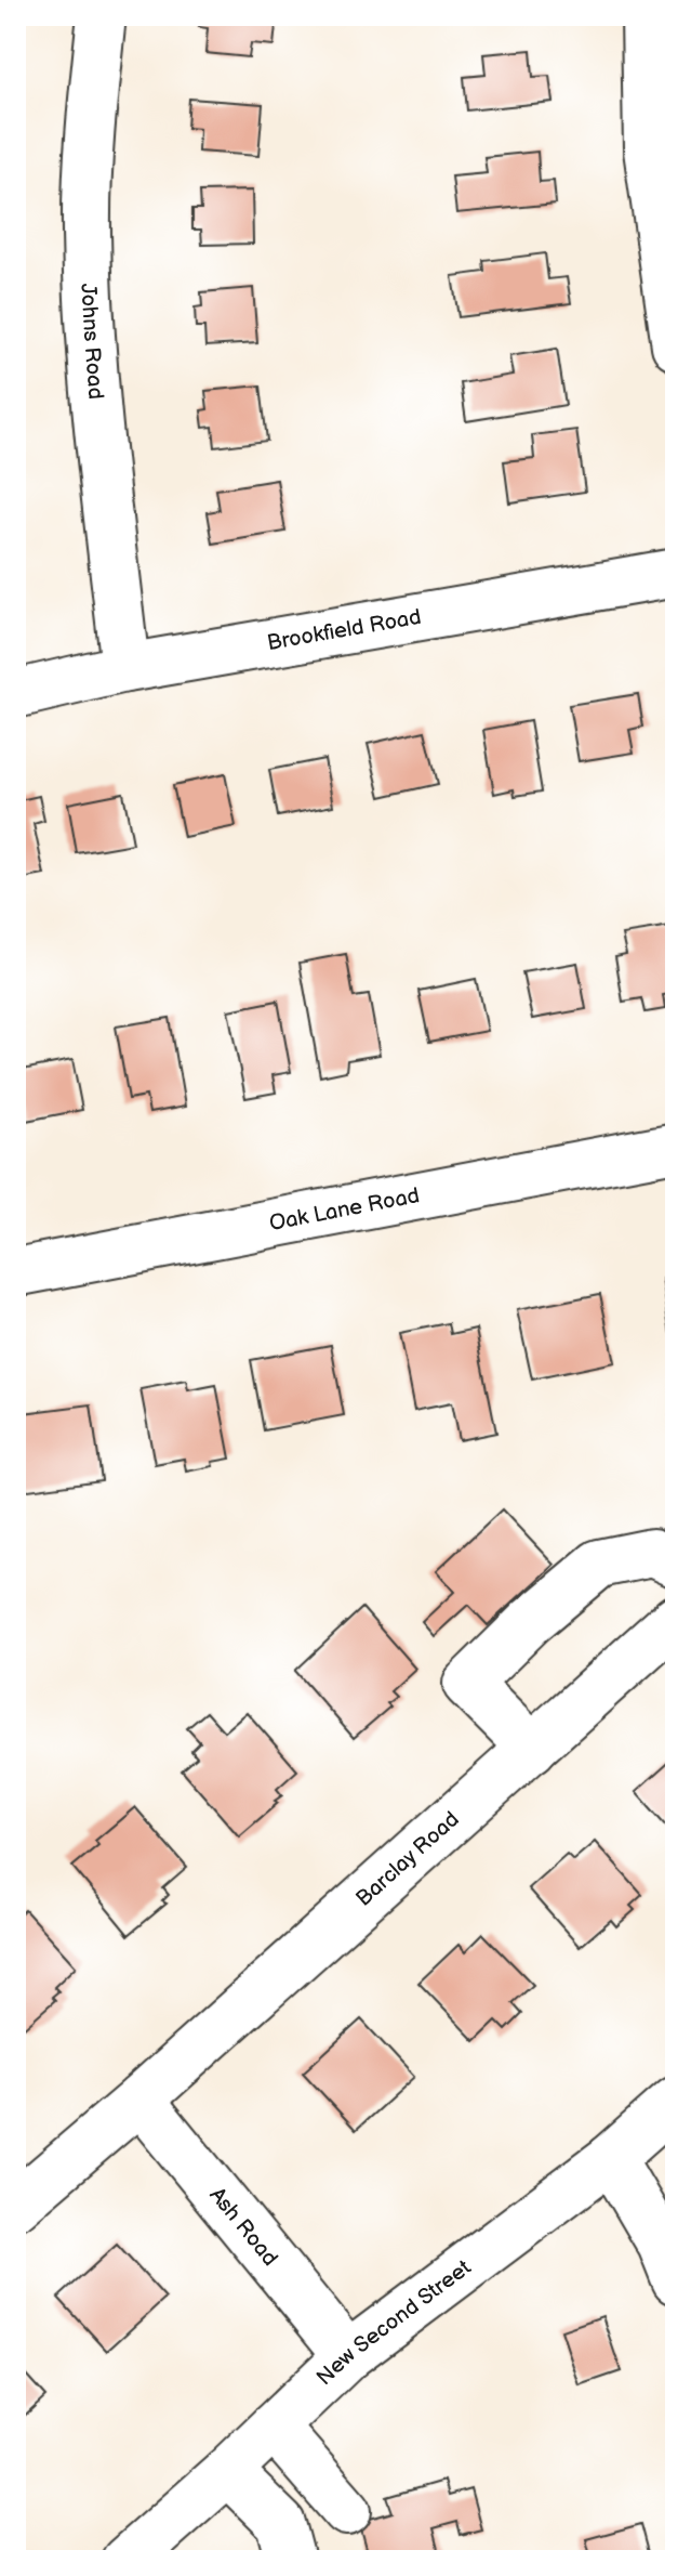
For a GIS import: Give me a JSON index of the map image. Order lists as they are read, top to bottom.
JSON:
{
  "streets": {
    "street": [
      "Johns Road",
      "Brookfield Road",
      "Oak Lane Road",
      "Barclay Road",
      "Ash Road",
      "New Second Street"
    ]
  },
  "crossings": [
    ["Johns Road", "Brookfield Road"],
    ["Barclay Road", "Ash Road"],
    ["Ash Road", "New Second Street"]
  ]
}
